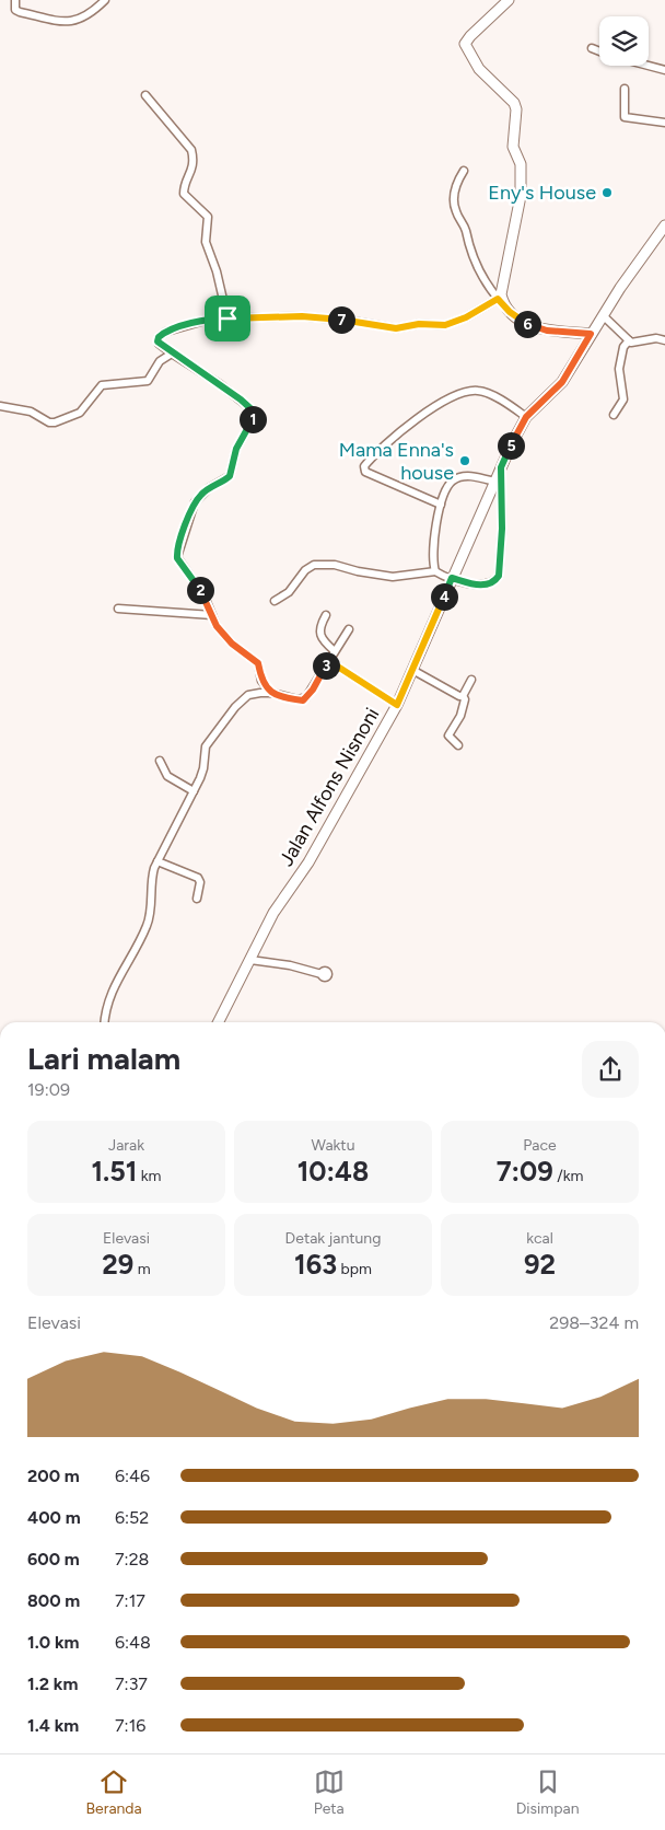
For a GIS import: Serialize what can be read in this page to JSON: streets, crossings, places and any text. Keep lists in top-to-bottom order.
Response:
{
  "streets": {
    "main road": ["Jalan Alfons Nisnoni"]
  },
  "places": ["Eny's House", "Mama Enna's house"],
  "page": {
    "pins": [
      "7",
      "6",
      "1",
      "5",
      "2",
      "4",
      "3"
    ],
    "heading": ["Lari malam", "19:09"],
    "stats": [
      ["Jarak", "1.51 km"],
      ["Waktu", "10:48"],
      ["Pace", "7:09 /km"],
      ["Elevasi", "29 m"],
      ["Detak jantung", "163 bpm"],
      ["kcal", "92"]
    ],
    "chart": ["Elevasi", "298–324 m"],
    "list": [
      {
        "name": "200 m",
        "note": "6:46"
      },
      {
        "name": "400 m",
        "note": "6:52"
      },
      {
        "name": "600 m",
        "note": "7:28"
      },
      {
        "name": "800 m",
        "note": "7:17"
      },
      {
        "name": "1.0 km",
        "note": "6:48"
      },
      {
        "name": "1.2 km",
        "note": "7:37"
      },
      {
        "name": "1.4 km",
        "note": "7:16"
      }
    ],
    "tabs": ["Beranda", "Peta", "Disimpan"]
  }
}
